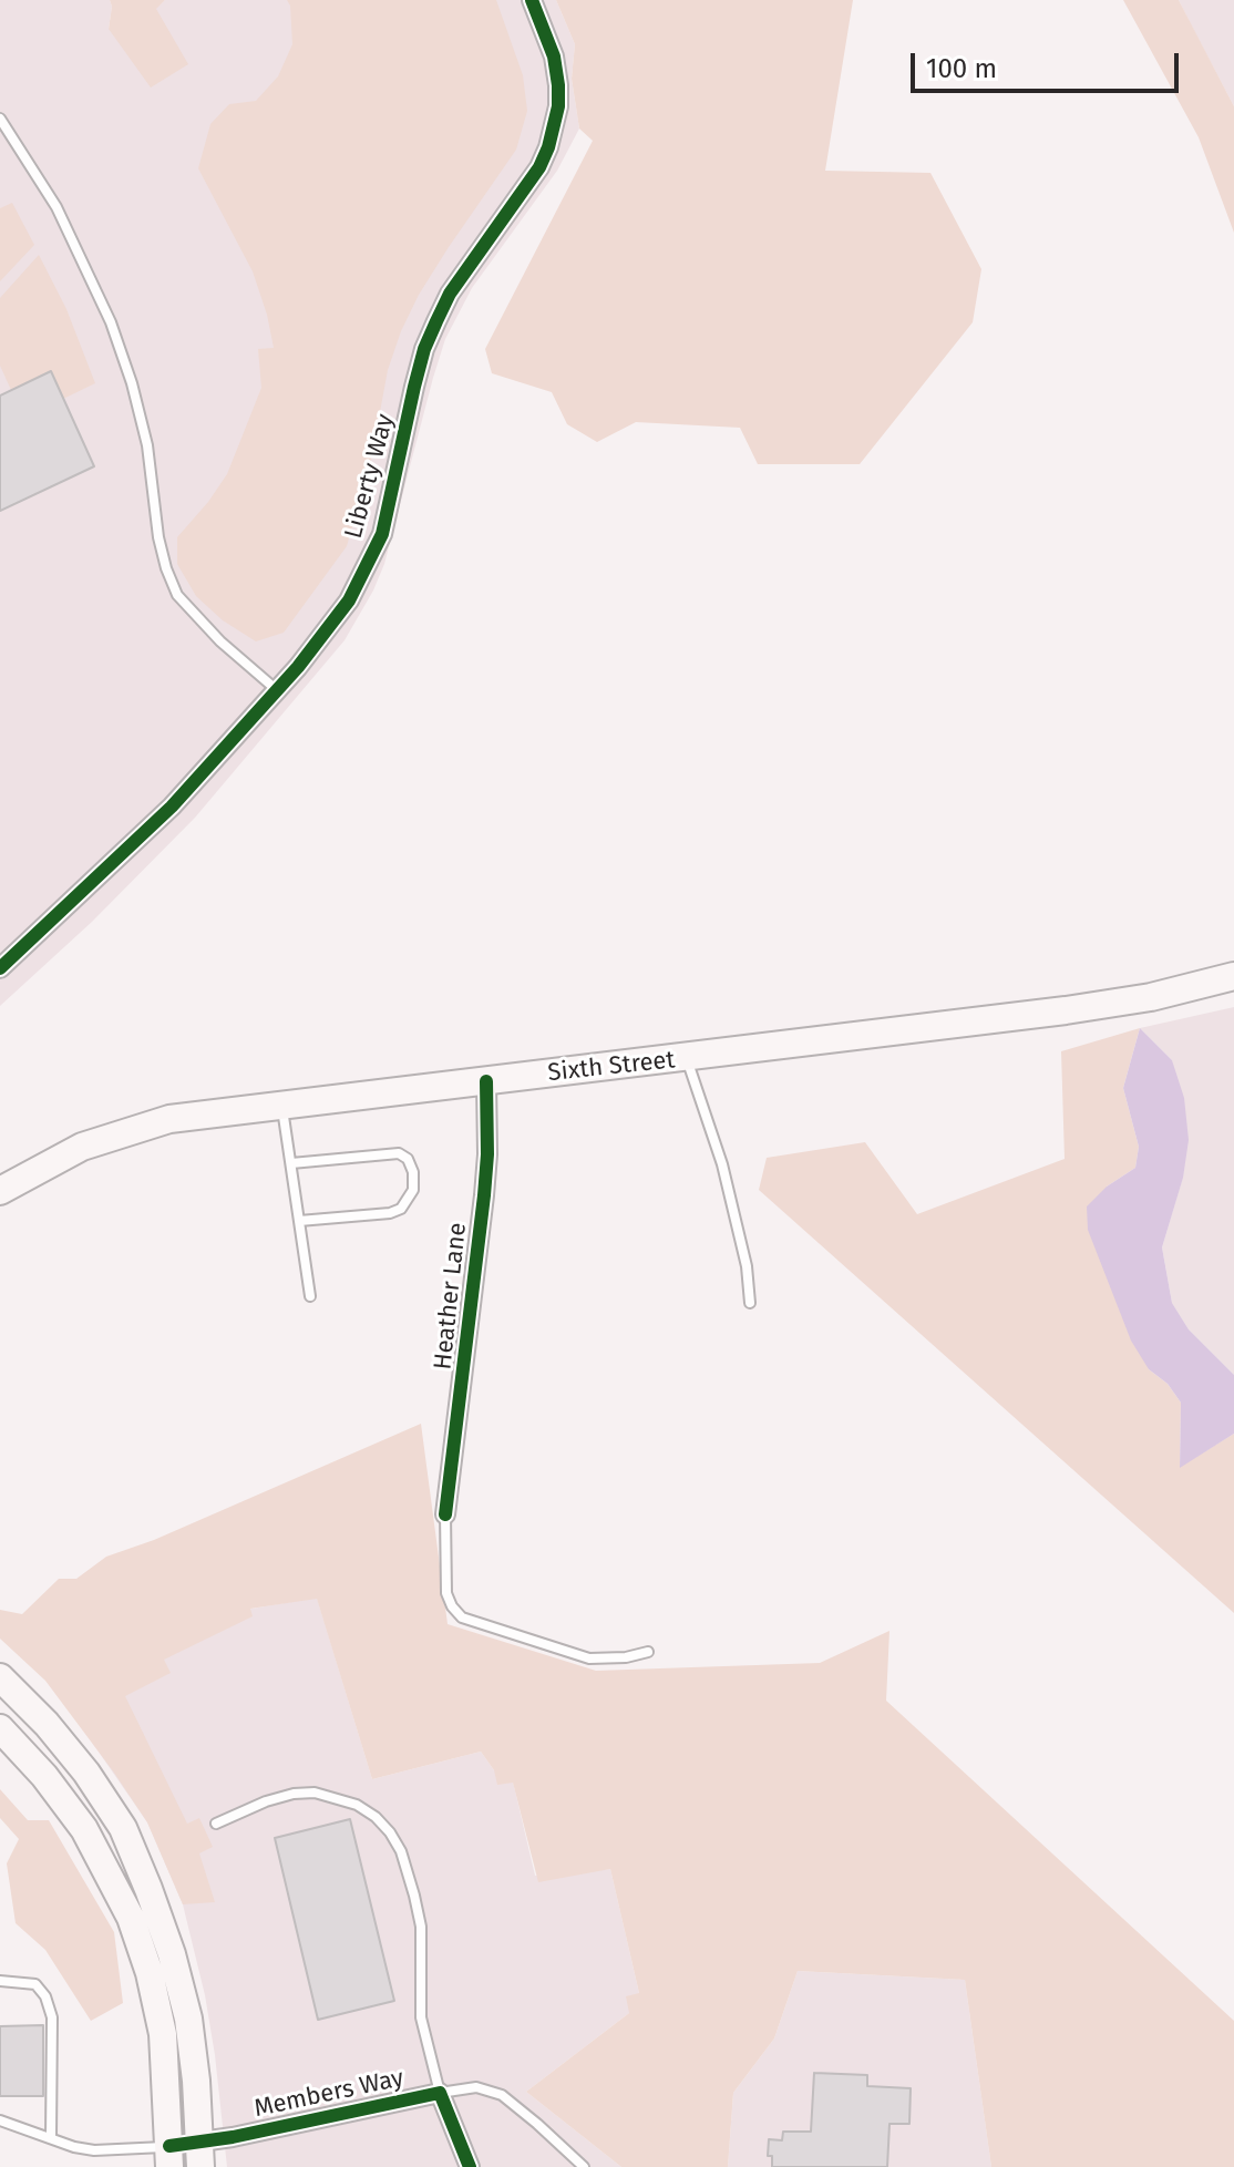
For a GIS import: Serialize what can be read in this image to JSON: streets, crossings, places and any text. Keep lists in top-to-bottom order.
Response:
{
  "streets": {
    "main road": ["Sixth Street"],
    "street": ["Liberty Way", "Heather Lane", "Members Way"]
  },
  "crossings": [
    ["Sixth Street", "Heather Lane"]
  ],
  "scale_bar": "100 m"
}
